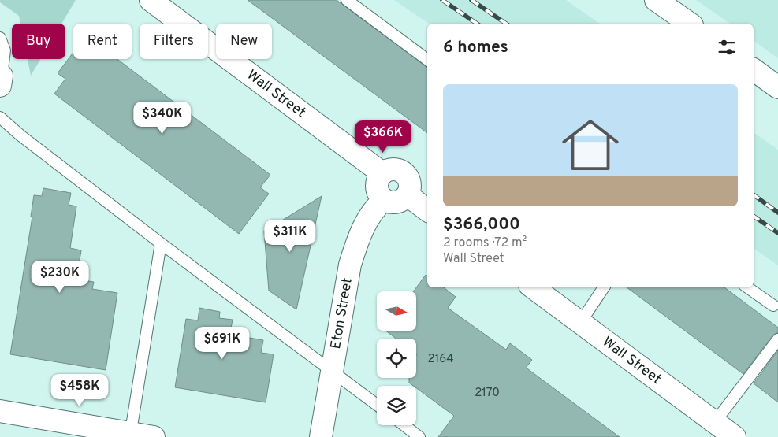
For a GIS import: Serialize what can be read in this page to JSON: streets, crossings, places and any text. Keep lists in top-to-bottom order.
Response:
{
  "streets": {
    "street": ["Wall Street", "Eton Street"]
  },
  "crossings": [
    ["Wall Street", "Eton Street"]
  ],
  "house_numbers": ["2164", "2170"],
  "north": "right",
  "page": {
    "chip": [
      "Buy",
      "Rent",
      "Filters",
      "New"
    ],
    "heading": "6 homes",
    "list": [
      {
        "name": "$366,000",
        "note": "2 rooms · 72 m² · Wall Street"
      }
    ],
    "price": [
      "$340K",
      "$366K",
      "$311K",
      "$230K",
      "$691K",
      "$458K"
    ]
  }
}
